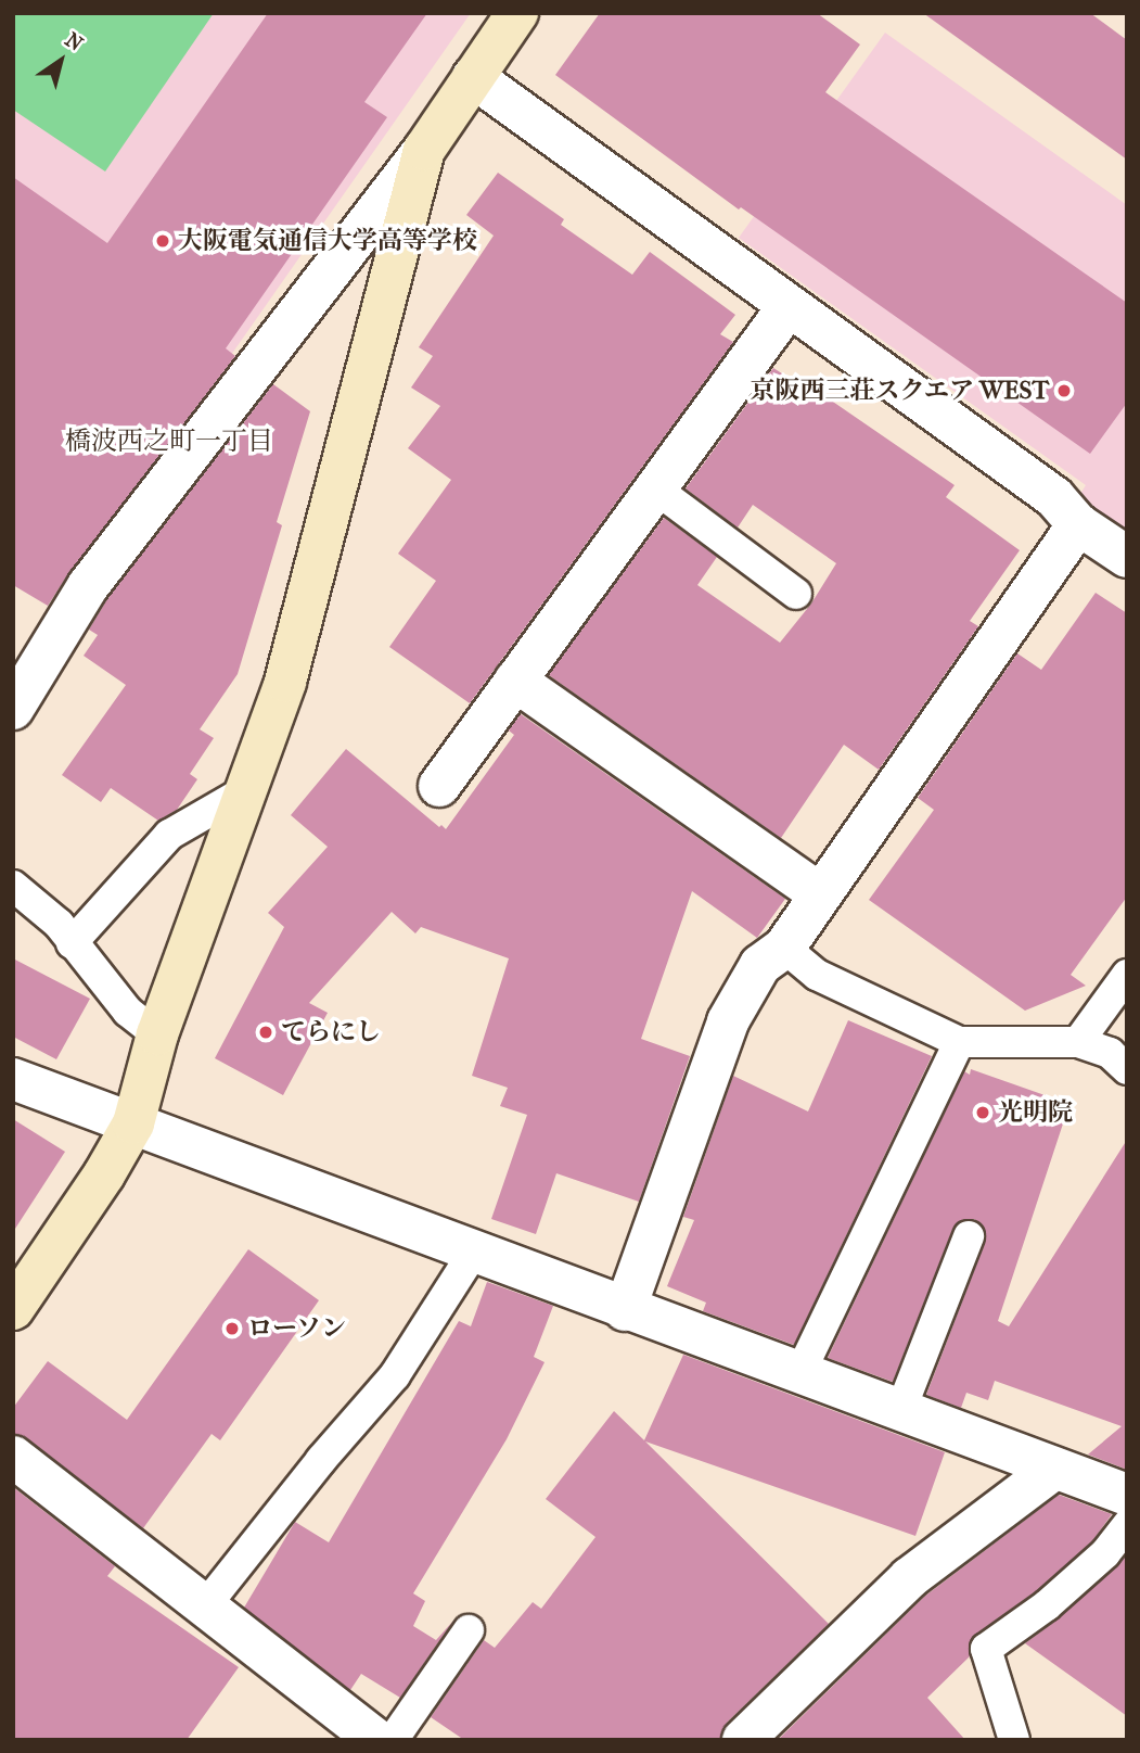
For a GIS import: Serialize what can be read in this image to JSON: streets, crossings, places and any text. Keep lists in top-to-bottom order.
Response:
{
  "districts": ["橋波西之町一丁目"],
  "places": [
    "大阪電気通信大学高等学校",
    "京阪西三荘スクエア WEST",
    "てらにし",
    "光明院",
    "ローソン"
  ],
  "north": "top right"
}
